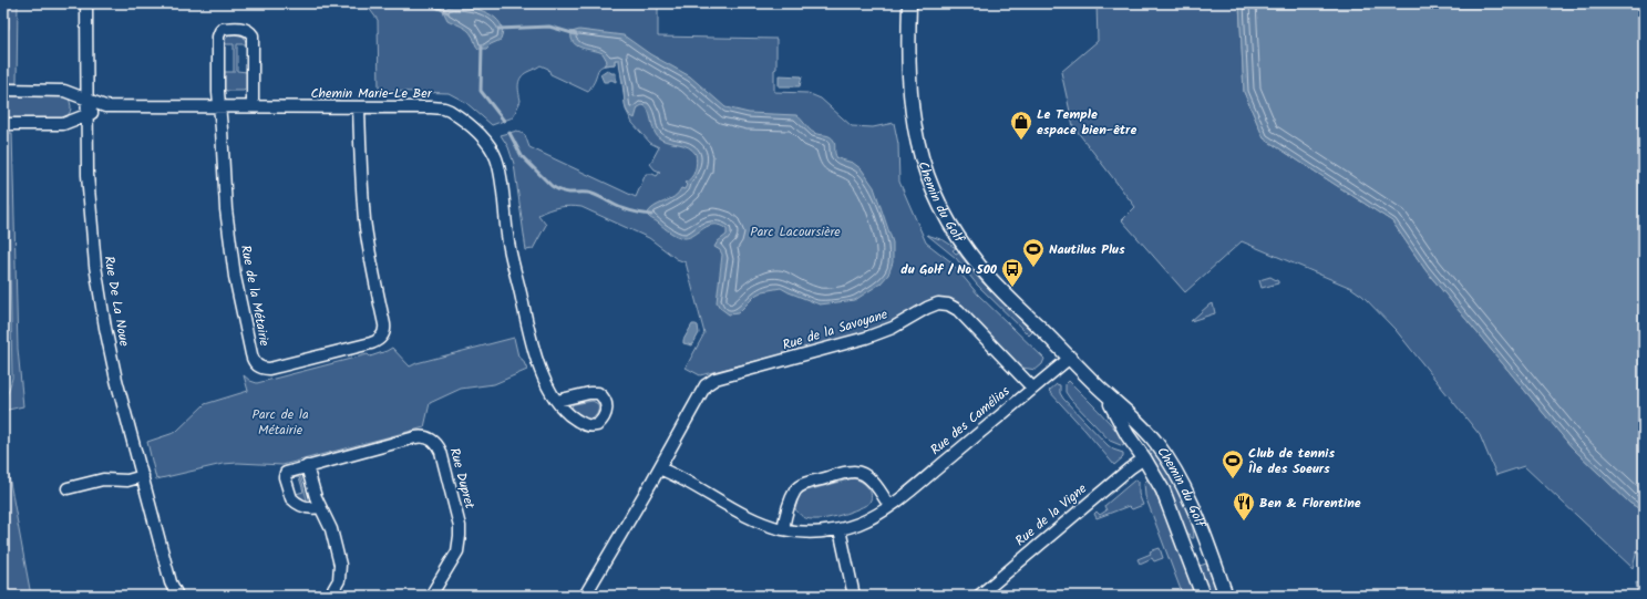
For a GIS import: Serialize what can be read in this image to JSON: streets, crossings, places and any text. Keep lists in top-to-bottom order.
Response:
{
  "streets": {
    "street": [
      "Chemin Marie-Le Ber",
      "Chemin du Golf",
      "Rue de la Métairie",
      "Rue De La Noue",
      "Rue de la Savoyane",
      "Rue des Camélias",
      "Rue Dupret",
      "Rue de la Vigne"
    ]
  },
  "crossings": [
    ["Chemin Marie-Le Ber", "Rue de la Métairie"],
    ["Chemin Marie-Le Ber", "Rue De La Noue"],
    ["Chemin du Golf", "Rue des Camélias"],
    ["Chemin du Golf", "Rue de la Vigne"],
    ["Rue de la Savoyane", "Rue des Camélias"]
  ],
  "parks": ["Parc Lacoursière", "Parc de la Métairie"],
  "places": {
    "shop": ["Le Temple espace bien-être"],
    "sports": ["Nautilus Plus", "Club de tennis Île des Soeurs"],
    "bus stop": ["du Golf / No 500"],
    "restaurant": ["Ben & Florentine"]
  }
}
